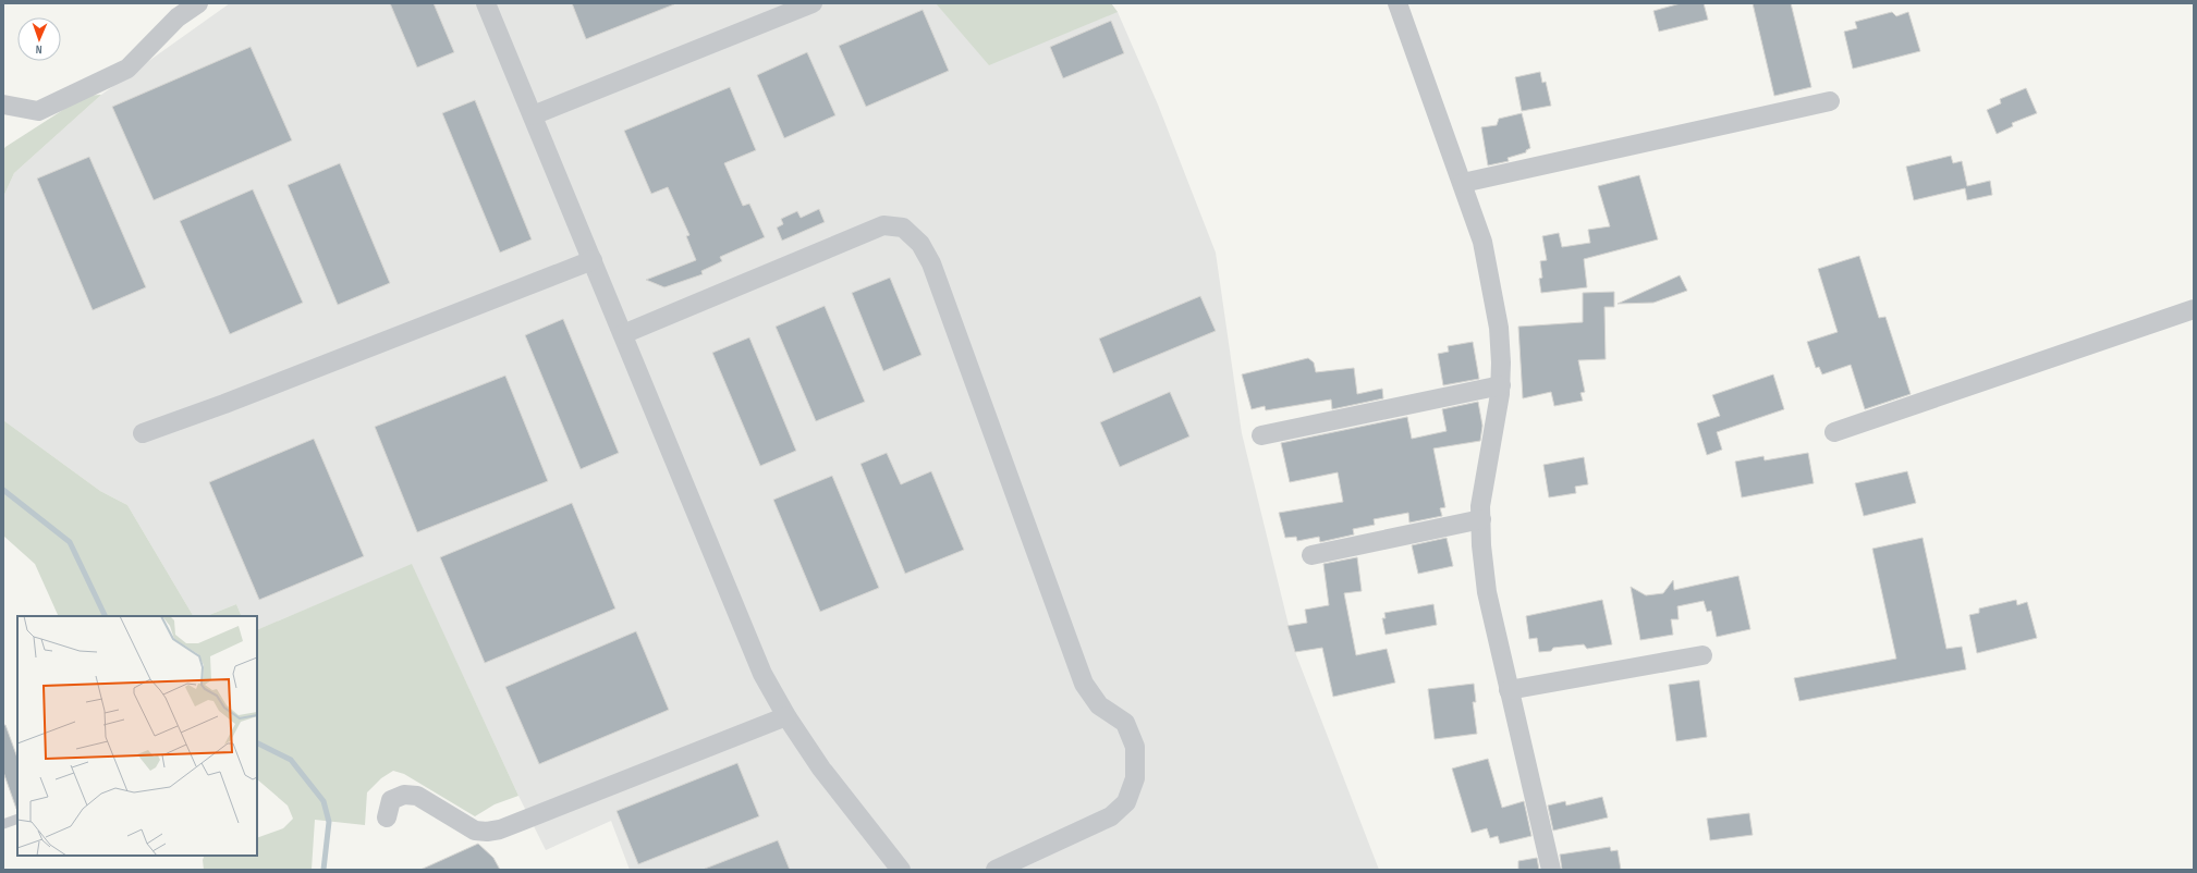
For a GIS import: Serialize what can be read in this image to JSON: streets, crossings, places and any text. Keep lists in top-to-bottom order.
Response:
{
  "north": "bottom"
}
